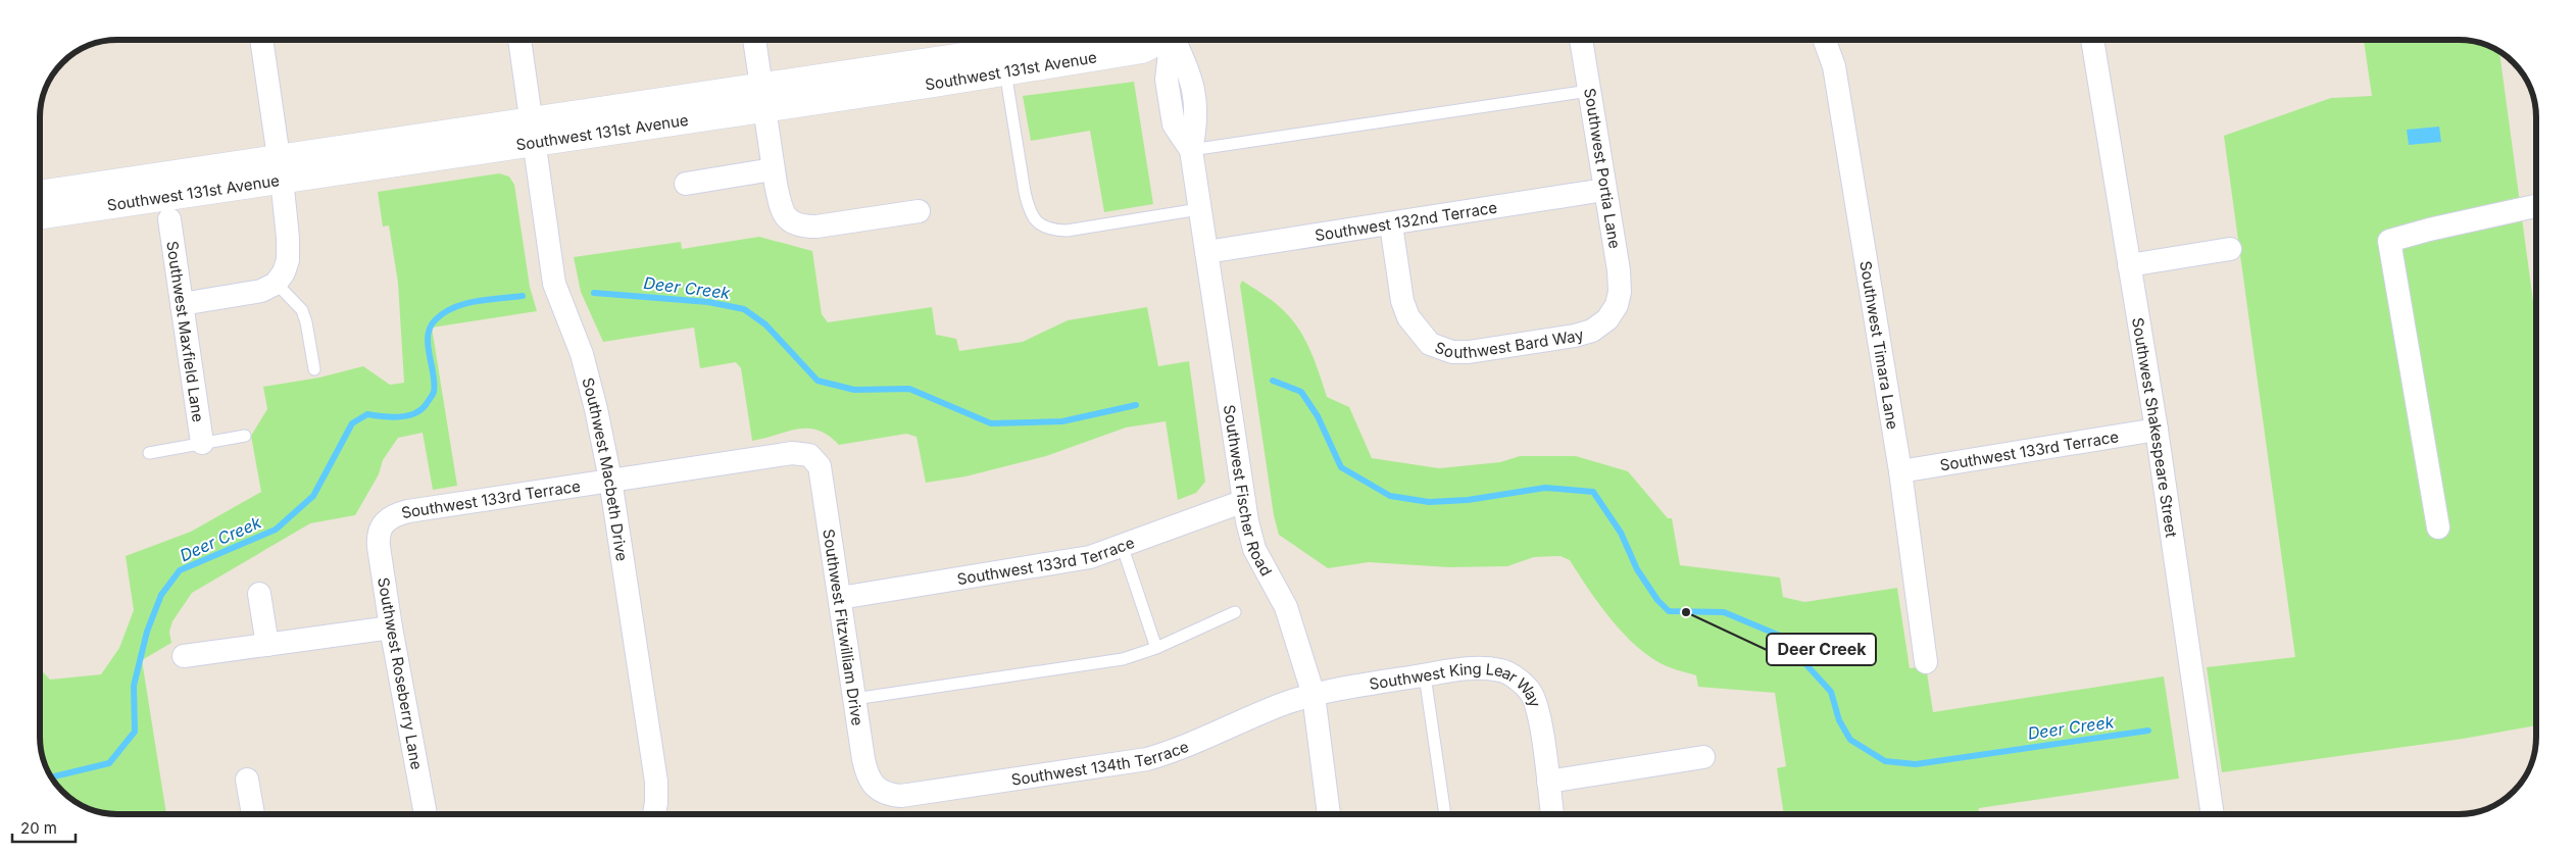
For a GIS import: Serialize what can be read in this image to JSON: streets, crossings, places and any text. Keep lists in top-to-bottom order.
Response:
{
  "streets": {
    "street": [
      "Southwest 131st Avenue",
      "Southwest Portia Lane",
      "Southwest 132nd Terrace",
      "Southwest Maxfield Lane",
      "Southwest Bard Way",
      "Southwest Timara Lane",
      "Southwest Shakespeare Street",
      "Southwest 133rd Terrace",
      "Southwest Macbeth Drive",
      "Southwest Fischer Road",
      "Southwest Fitzwilliam Drive",
      "Southwest Roseberry Lane",
      "Southwest King Lear Way",
      "Southwest 134th Terrace"
    ]
  },
  "crossings": [
    ["Southwest 131st Avenue", "Southwest Macbeth Drive"],
    ["Southwest Portia Lane", "Southwest 132nd Terrace"],
    ["Southwest Portia Lane", "Southwest Bard Way"],
    ["Southwest 132nd Terrace", "Southwest Bard Way"],
    ["Southwest 132nd Terrace", "Southwest Fischer Road"],
    ["Southwest Timara Lane", "Southwest 133rd Terrace"],
    ["Southwest Shakespeare Street", "Southwest 133rd Terrace"],
    ["Southwest 133rd Terrace", "Southwest Macbeth Drive"],
    ["Southwest 133rd Terrace", "Southwest Fischer Road"],
    ["Southwest 133rd Terrace", "Southwest Fitzwilliam Drive"],
    ["Southwest 133rd Terrace", "Southwest Roseberry Lane"],
    ["Southwest Fischer Road", "Southwest King Lear Way"],
    ["Southwest Fischer Road", "Southwest 134th Terrace"],
    ["Southwest Fitzwilliam Drive", "Southwest 134th Terrace"],
    ["Southwest King Lear Way", "Southwest 134th Terrace"]
  ],
  "water": ["Deer Creek"],
  "places": ["Deer Creek"],
  "scale_bar": "20 m"
}
